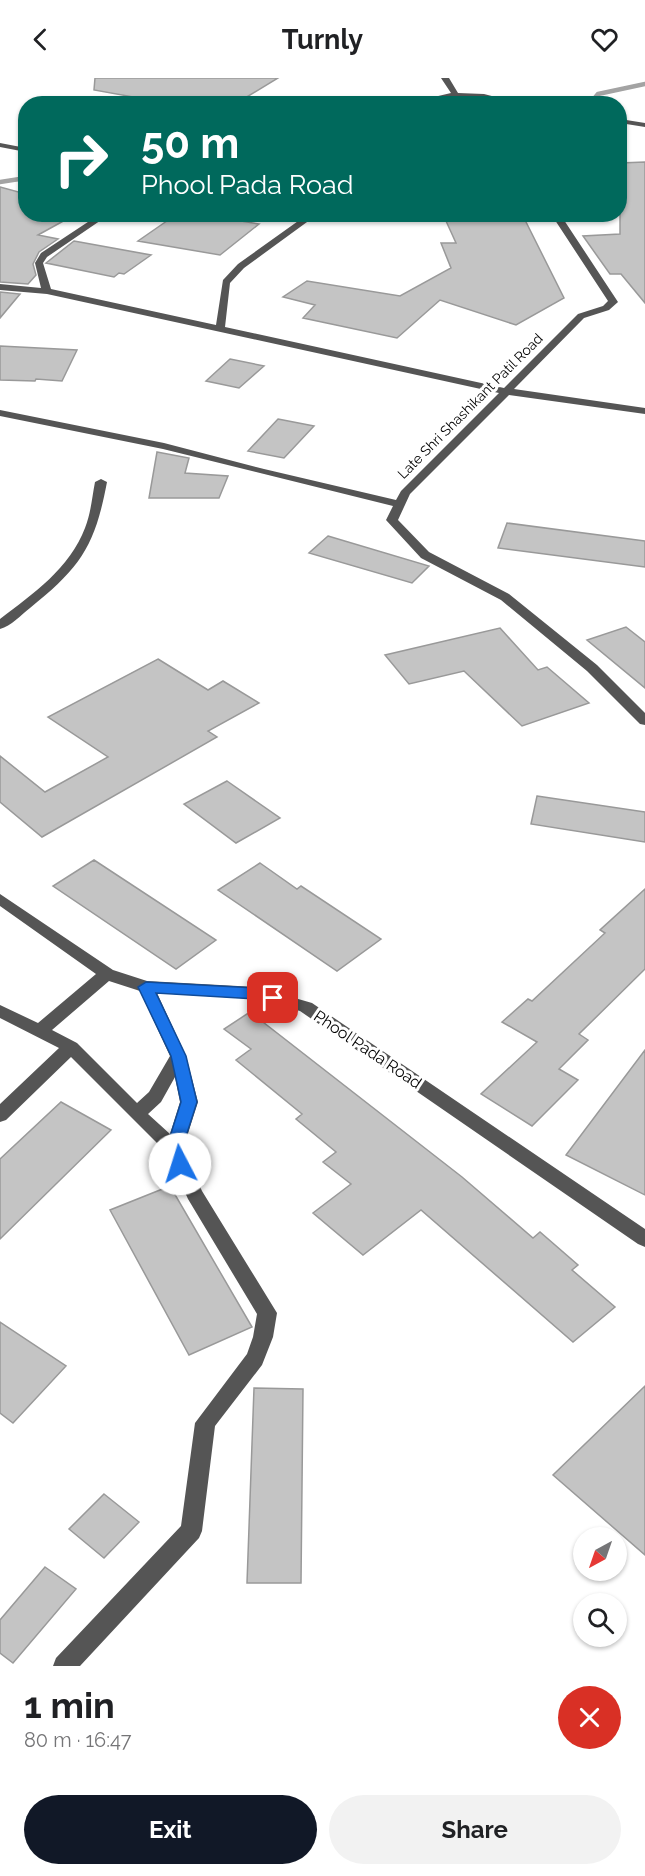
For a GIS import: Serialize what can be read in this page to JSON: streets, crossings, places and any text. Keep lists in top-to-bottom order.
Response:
{
  "streets": {
    "street": ["Late Shri Shashikant Patil Road", "Phool Pada Road"]
  },
  "north": "bottom left",
  "page": {
    "header": "Turnly",
    "turn": ["50 m", "Phool Pada Road"],
    "heading": ["1 min", "80 m · 16:47"],
    "buttons": ["Exit", "Share"]
  }
}
